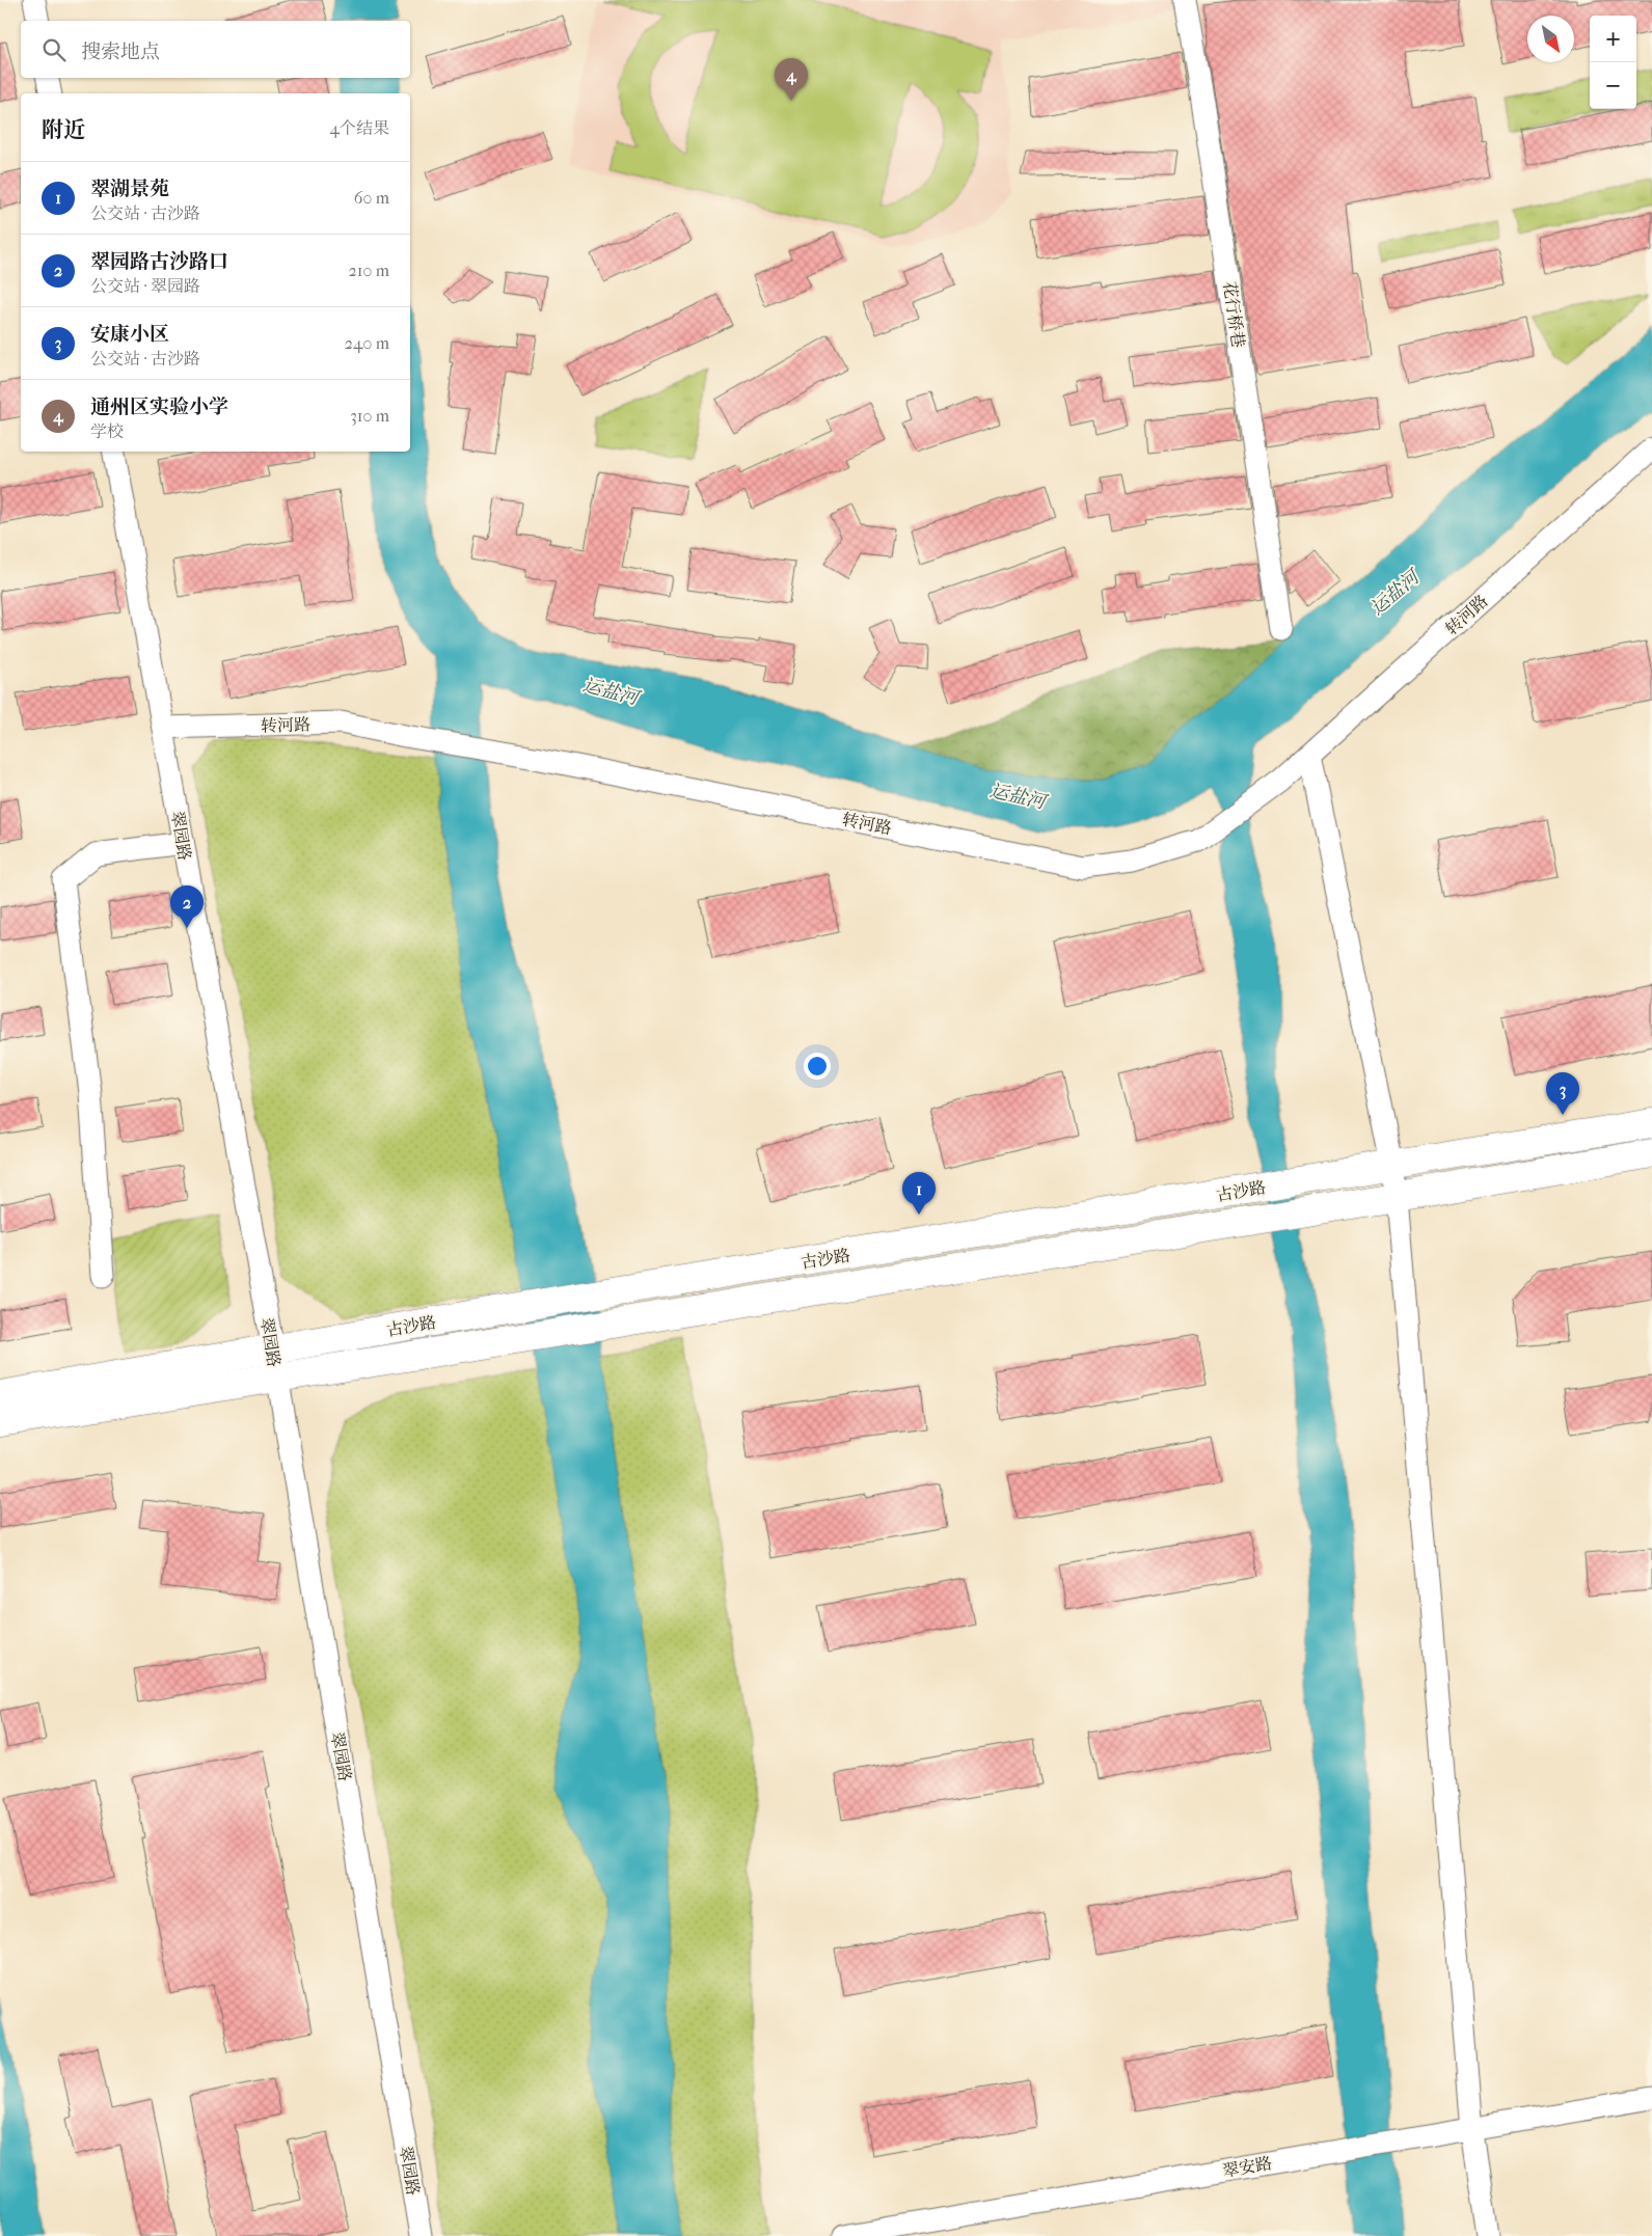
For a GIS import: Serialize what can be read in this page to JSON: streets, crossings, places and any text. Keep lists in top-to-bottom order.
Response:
{
  "streets": {
    "main road": ["古沙路"],
    "street": [
      "花行桥巷",
      "转河路",
      "翠园路",
      "翠安路"
    ]
  },
  "crossings": [
    ["转河路", "翠园路"],
    ["翠园路", "古沙路"]
  ],
  "water": ["运盐河"],
  "north": "bottom right",
  "page": {
    "map_buttons": ["+", "−"],
    "search": "搜索地点",
    "pins": [
      "4",
      "2",
      "3",
      "1"
    ],
    "heading": ["附近", "4个结果"],
    "list": [
      {
        "mark": "1",
        "name": "翠湖景苑",
        "note": "公交站 · 古沙路",
        "value": "60 m"
      },
      {
        "mark": "2",
        "name": "翠园路古沙路口",
        "note": "公交站 · 翠园路",
        "value": "210 m"
      },
      {
        "mark": "3",
        "name": "安康小区",
        "note": "公交站 · 古沙路",
        "value": "240 m"
      },
      {
        "mark": "4",
        "name": "通州区实验小学",
        "note": "学校",
        "value": "310 m"
      }
    ]
  }
}
